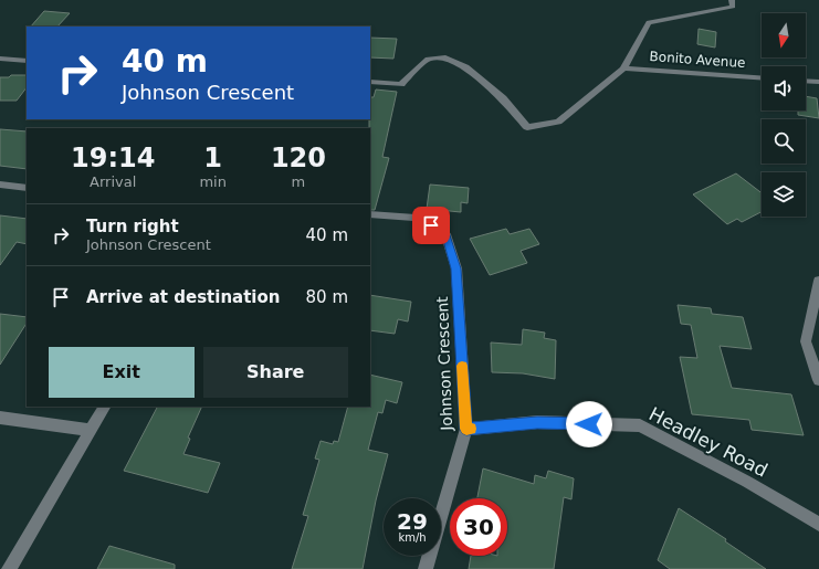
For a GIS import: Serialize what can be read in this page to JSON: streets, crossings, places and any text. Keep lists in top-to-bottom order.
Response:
{
  "streets": {
    "street": ["Bonito Avenue", "Johnson Crescent", "Headley Road"]
  },
  "crossings": [
    ["Johnson Crescent", "Headley Road"]
  ],
  "north": "bottom",
  "page": {
    "turn": ["40 m", "Johnson Crescent"],
    "eta": [
      "19:14",
      "Arrival",
      "1",
      "min",
      "120",
      "m"
    ],
    "list": [
      {
        "name": "Turn right",
        "note": "Johnson Crescent",
        "value": "40 m"
      },
      {
        "name": "Arrive at destination",
        "value": "80 m"
      }
    ],
    "buttons": ["Exit", "Share"],
    "speed": "29 km/h",
    "limit": "30"
  }
}
